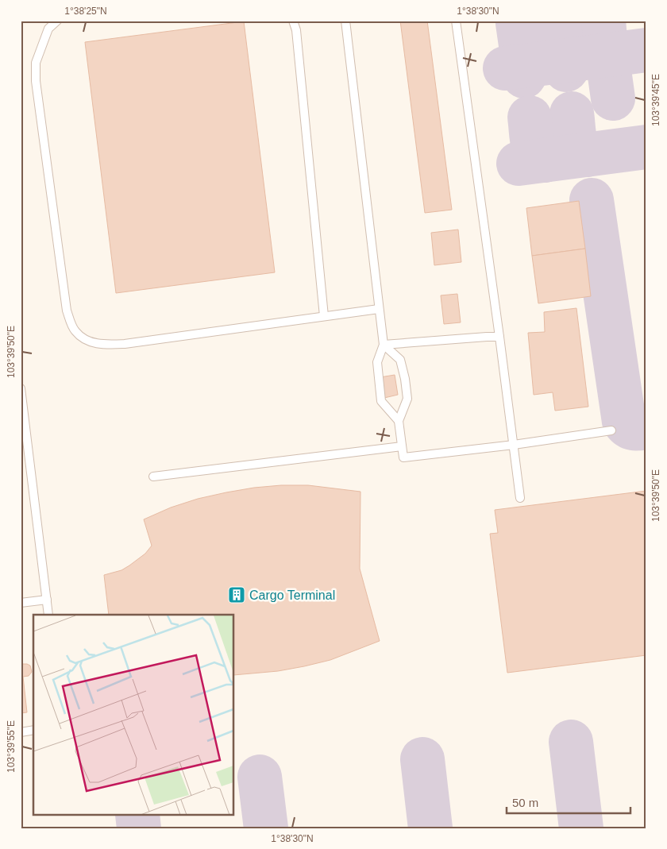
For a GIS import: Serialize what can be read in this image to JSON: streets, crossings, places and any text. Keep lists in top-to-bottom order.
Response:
{
  "places": {
    "building": ["Cargo Terminal"]
  },
  "scale_bar": "50 m",
  "coordinates": [
    "1°38'25\"N",
    "1°38'30\"N",
    "103°39'45\"E",
    "103°39'50\"E",
    "103°39'55\"E"
  ]
}
